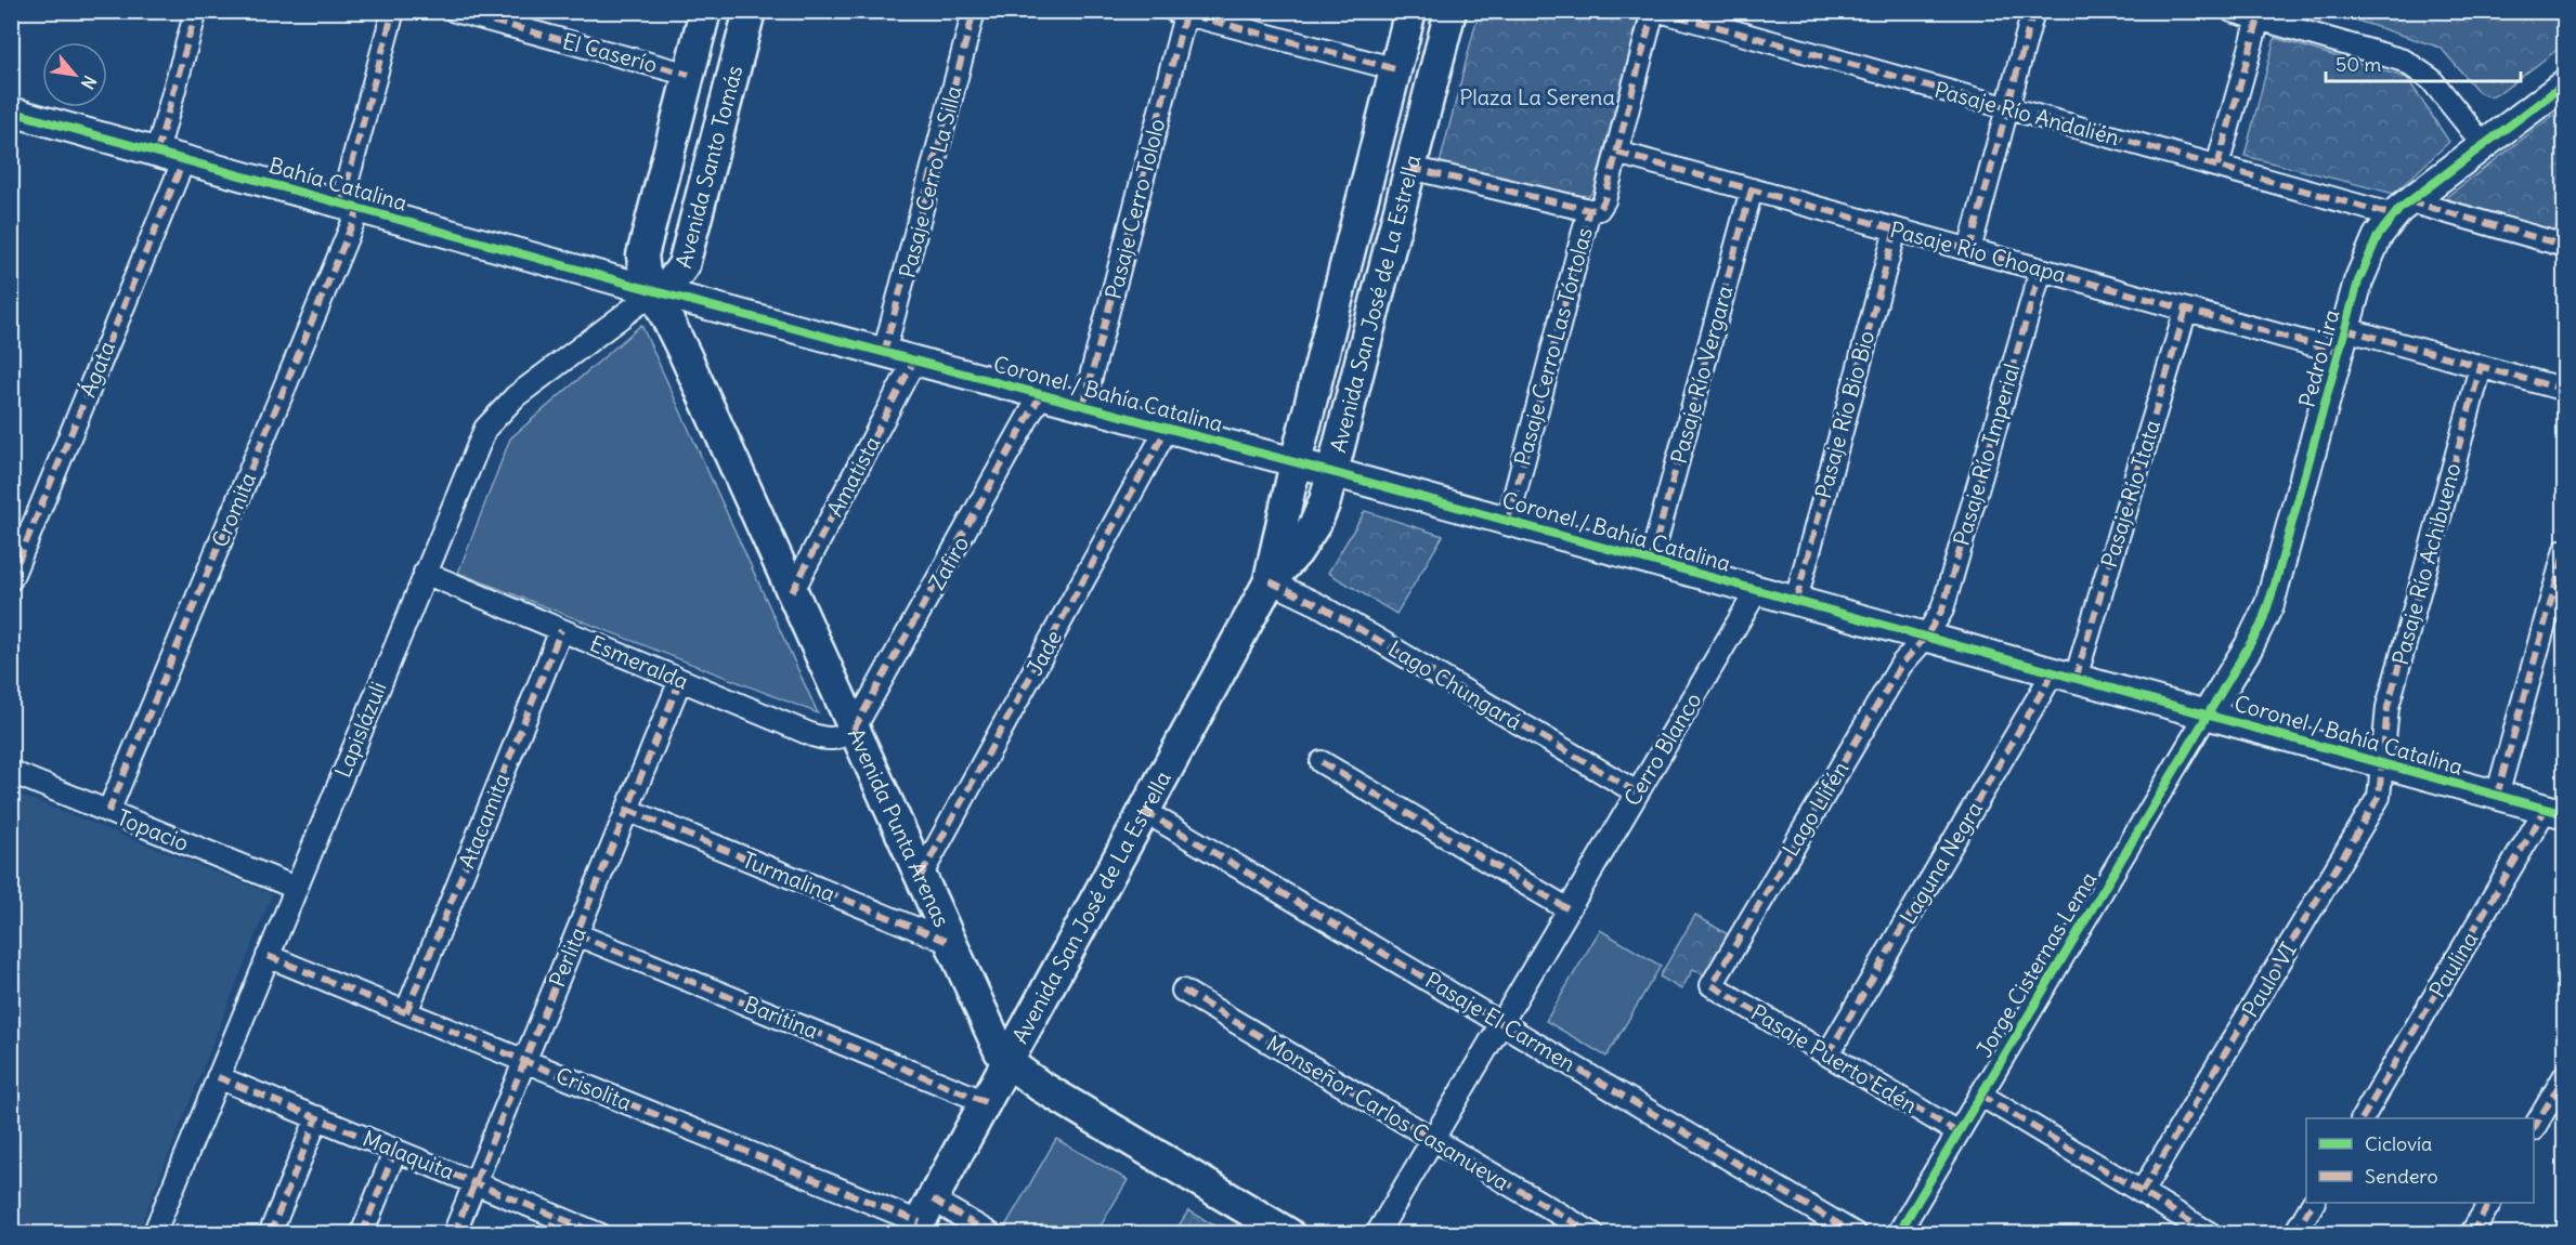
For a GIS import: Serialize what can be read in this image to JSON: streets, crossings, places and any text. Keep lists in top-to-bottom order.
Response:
{
  "streets": {
    "main road": ["Avenida Santo Tomás", "Avenida San José de La Estrella", "Avenida Punta Arenas"],
    "street": [
      "El Caserío",
      "Pasaje Río Andalién",
      "Pasaje Cerro La Silla",
      "Bahía Catalina",
      "Pasaje Cerro Tololo",
      "Pasaje Río Choapa",
      "Pasaje Cerro Las Tórtolas",
      "Pedro Lira",
      "Ágata",
      "Pasaje Río Vergara",
      "Coronel / Bahía Catalina",
      "Pasaje Río Bio Bio",
      "Pasaje Río Imperial",
      "Amatista",
      "Pasaje Río Itata",
      "Cromita",
      "Zafiro",
      "Pasaje Río Achibueno",
      "Jade",
      "Esmeralda",
      "Lago Chungará",
      "Lapislázuli",
      "Cerro Blanco",
      "Lago Llifén",
      "Atacamita",
      "Topacio",
      "Laguna Negra",
      "Turmalina",
      "Perlita",
      "Jorge Cisternas Lema",
      "Paulina",
      "Paulo VI",
      "Baritina",
      "Pasaje El Carmen",
      "Pasaje Puerto Edén",
      "Crisolita",
      "Monseñor Carlos Casanueva",
      "Malaquita"
    ]
  },
  "crossings": [
    ["El Caserío", "Avenida Santo Tomás"],
    ["Pasaje Río Andalién", "Pedro Lira"],
    ["Avenida Santo Tomás", "Bahía Catalina"],
    ["Avenida Santo Tomás", "Coronel / Bahía Catalina"],
    ["Avenida Santo Tomás", "Lapislázuli"],
    ["Avenida Santo Tomás", "Avenida Punta Arenas"],
    ["Pasaje Cerro La Silla", "Coronel / Bahía Catalina"],
    ["Bahía Catalina", "Ágata"],
    ["Bahía Catalina", "Coronel / Bahía Catalina"],
    ["Bahía Catalina", "Cromita"],
    ["Bahía Catalina", "Lapislázuli"],
    ["Bahía Catalina", "Avenida Punta Arenas"],
    ["Pasaje Cerro Tololo", "Coronel / Bahía Catalina"],
    ["Pasaje Río Choapa", "Pasaje Cerro Las Tórtolas"],
    ["Pasaje Río Choapa", "Pedro Lira"],
    ["Pasaje Río Choapa", "Pasaje Río Vergara"],
    ["Pasaje Río Choapa", "Pasaje Río Bio Bio"],
    ["Pasaje Río Choapa", "Pasaje Río Imperial"],
    ["Pasaje Río Choapa", "Pasaje Río Itata"],
    ["Pasaje Río Choapa", "Pasaje Río Achibueno"],
    ["Avenida San José de La Estrella", "Coronel / Bahía Catalina"],
    ["Avenida San José de La Estrella", "Lago Chungará"],
    ["Avenida San José de La Estrella", "Avenida Punta Arenas"],
    ["Avenida San José de La Estrella", "Baritina"],
    ["Avenida San José de La Estrella", "Pasaje El Carmen"],
    ["Avenida San José de La Estrella", "Crisolita"],
    ["Pasaje Cerro Las Tórtolas", "Coronel / Bahía Catalina"],
    ["Pedro Lira", "Coronel / Bahía Catalina"],
    ["Pedro Lira", "Jorge Cisternas Lema"],
    ["Pasaje Río Vergara", "Coronel / Bahía Catalina"],
    ["Coronel / Bahía Catalina", "Pasaje Río Bio Bio"],
    ["Coronel / Bahía Catalina", "Pasaje Río Imperial"],
    ["Coronel / Bahía Catalina", "Amatista"],
    ["Coronel / Bahía Catalina", "Pasaje Río Itata"],
    ["Coronel / Bahía Catalina", "Zafiro"],
    ["Coronel / Bahía Catalina", "Pasaje Río Achibueno"],
    ["Coronel / Bahía Catalina", "Jade"],
    ["Coronel / Bahía Catalina", "Lapislázuli"],
    ["Coronel / Bahía Catalina", "Cerro Blanco"],
    ["Coronel / Bahía Catalina", "Lago Llifén"],
    ["Coronel / Bahía Catalina", "Avenida Punta Arenas"],
    ["Coronel / Bahía Catalina", "Laguna Negra"],
    ["Coronel / Bahía Catalina", "Jorge Cisternas Lema"],
    ["Coronel / Bahía Catalina", "Paulina"],
    ["Coronel / Bahía Catalina", "Paulo VI"],
    ["Pasaje Río Imperial", "Lago Llifén"],
    ["Amatista", "Avenida Punta Arenas"],
    ["Pasaje Río Itata", "Laguna Negra"],
    ["Cromita", "Topacio"],
    ["Zafiro", "Esmeralda"],
    ["Zafiro", "Avenida Punta Arenas"],
    ["Pasaje Río Achibueno", "Paulo VI"],
    ["Jade", "Avenida Punta Arenas"],
    ["Esmeralda", "Lapislázuli"],
    ["Esmeralda", "Atacamita"],
    ["Esmeralda", "Avenida Punta Arenas"],
    ["Esmeralda", "Perlita"],
    ["Lago Chungará", "Cerro Blanco"],
    ["Lapislázuli", "Avenida Punta Arenas"],
    ["Lapislázuli", "Topacio"],
    ["Lapislázuli", "Crisolita"],
    ["Lapislázuli", "Malaquita"],
    ["Cerro Blanco", "Pasaje El Carmen"],
    ["Cerro Blanco", "Monseñor Carlos Casanueva"],
    ["Lago Llifén", "Pasaje Puerto Edén"],
    ["Atacamita", "Crisolita"],
    ["Avenida Punta Arenas", "Turmalina"],
    ["Laguna Negra", "Pasaje Puerto Edén"],
    ["Turmalina", "Perlita"],
    ["Perlita", "Baritina"],
    ["Perlita", "Crisolita"],
    ["Perlita", "Malaquita"],
    ["Jorge Cisternas Lema", "Pasaje Puerto Edén"]
  ],
  "parks": ["Plaza La Serena"],
  "legend": ["Ciclovía", "Sendero"],
  "scale_bar": "50 m",
  "north": "bottom right"
}
